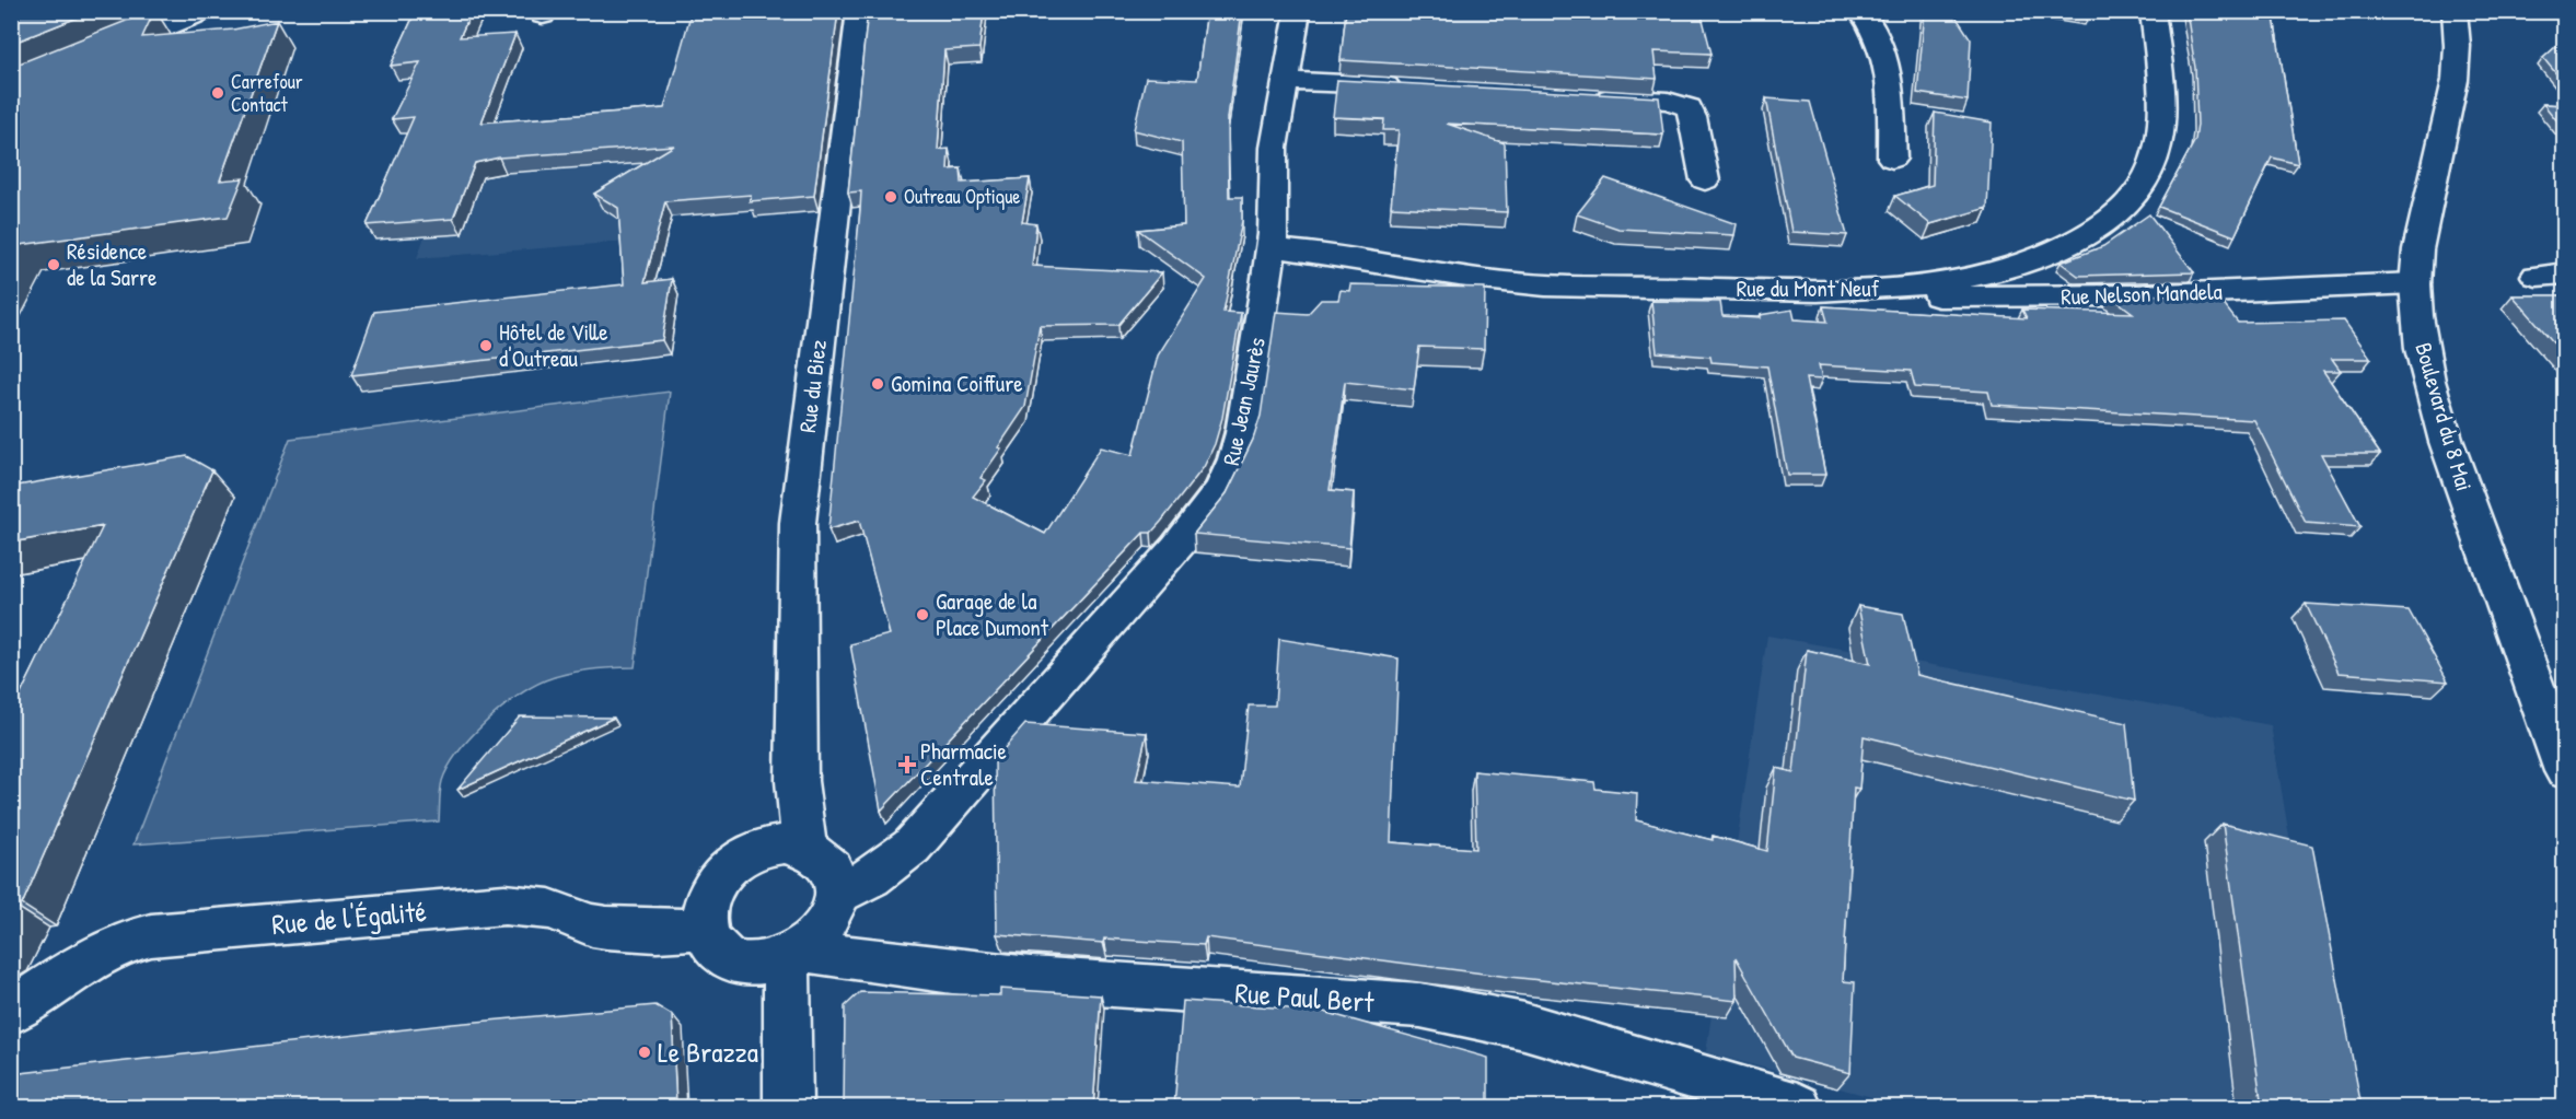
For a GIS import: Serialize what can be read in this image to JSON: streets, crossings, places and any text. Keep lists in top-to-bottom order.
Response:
{
  "streets": {
    "street": [
      "Rue du Mont Neuf",
      "Rue Nelson Mandela",
      "Rue du Biez",
      "Rue Jean Jaurès",
      "Boulevard du 8 Mai",
      "Rue de l'Égalité",
      "Rue Paul Bert"
    ]
  },
  "crossings": [
    ["Rue du Mont Neuf", "Rue Nelson Mandela"],
    ["Rue du Mont Neuf", "Rue Jean Jaurès"],
    ["Rue Nelson Mandela", "Boulevard du 8 Mai"],
    ["Rue du Biez", "Rue Jean Jaurès"],
    ["Rue du Biez", "Rue de l'Égalité"],
    ["Rue du Biez", "Rue Paul Bert"],
    ["Rue Jean Jaurès", "Rue de l'Égalité"],
    ["Rue Jean Jaurès", "Rue Paul Bert"],
    ["Rue de l'Égalité", "Rue Paul Bert"]
  ],
  "places": {
    "other": [
      "Carrefour Contact",
      "Outreau Optique",
      "Résidence de la Sarre",
      "Hôtel de Ville d'Outreau",
      "Gomina Coiffure",
      "Garage de la Place Dumont",
      "Le Brazza"
    ],
    "health": ["Pharmacie Centrale"]
  }
}
